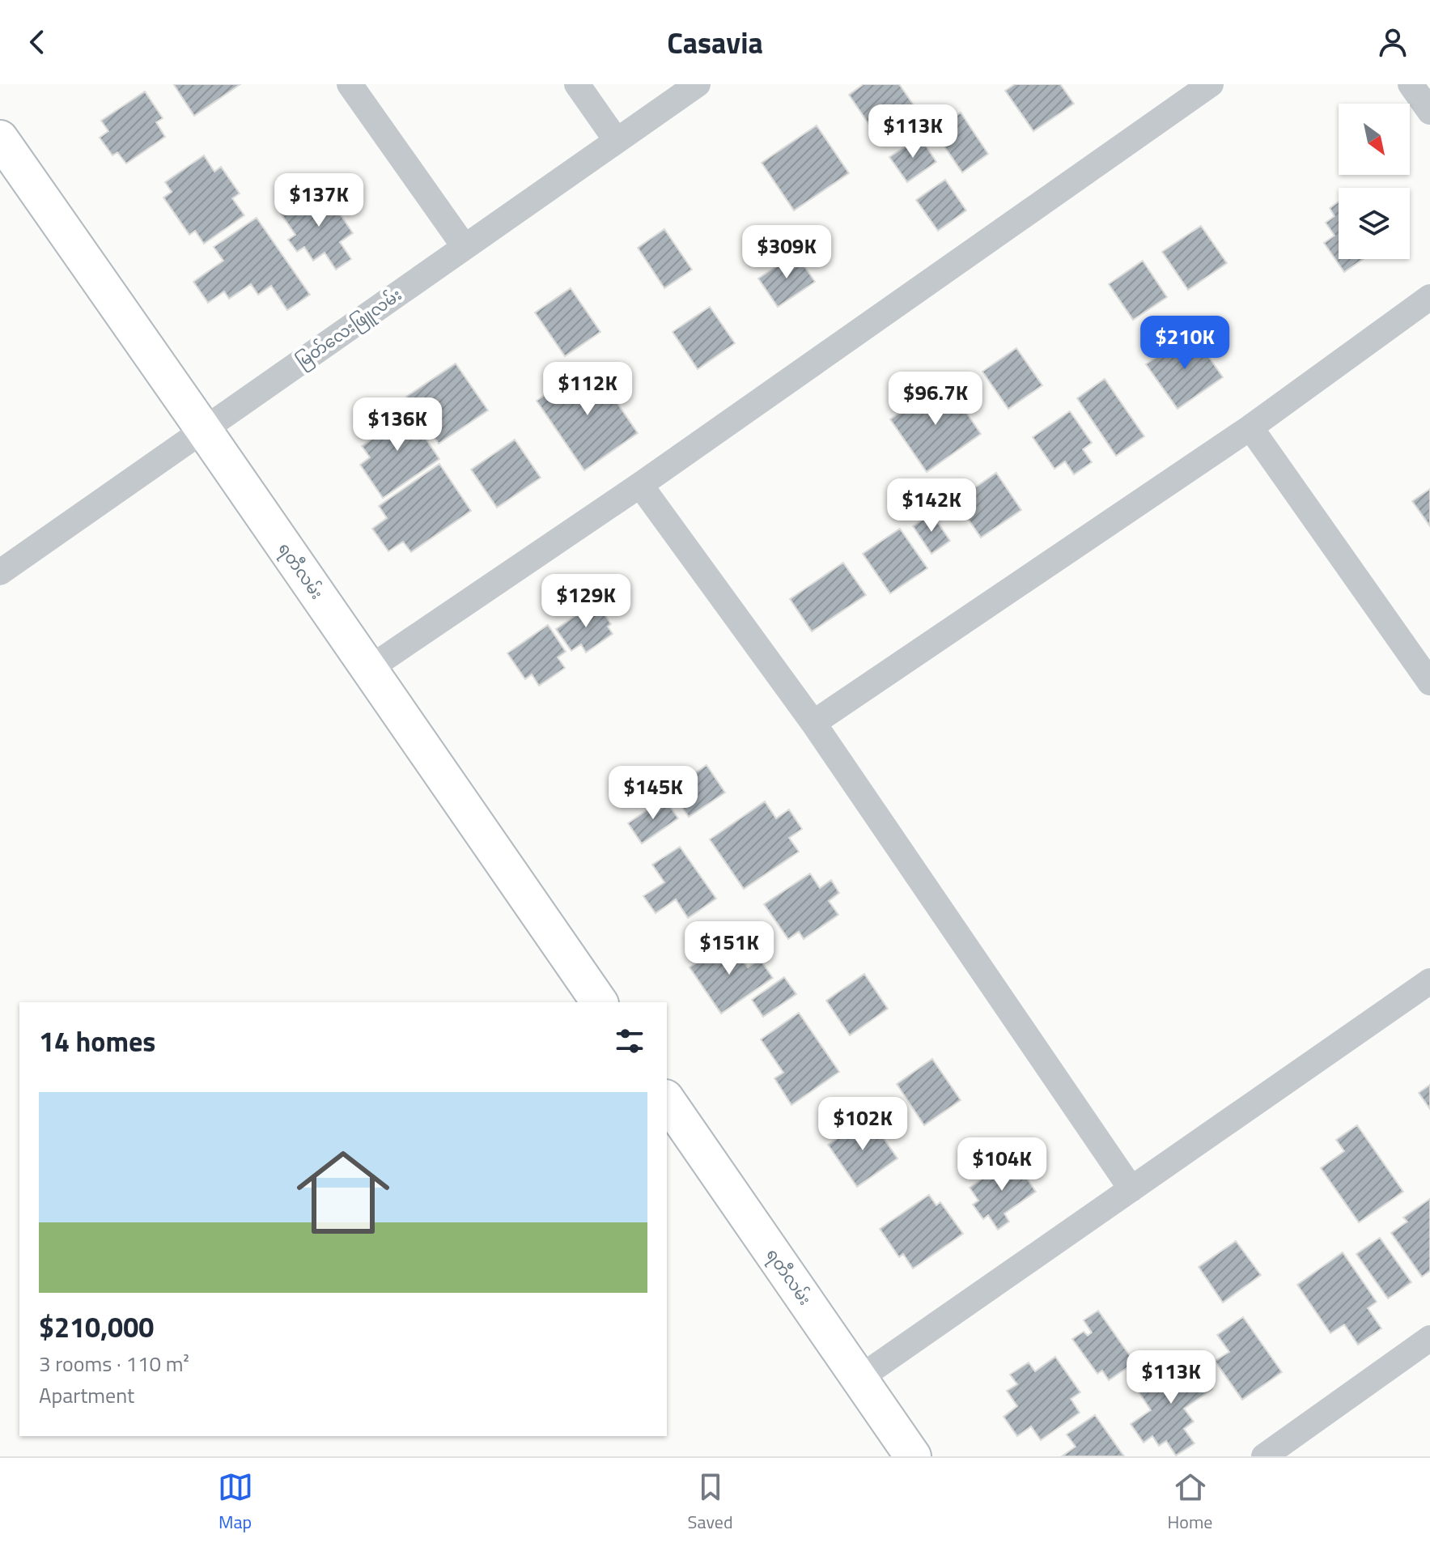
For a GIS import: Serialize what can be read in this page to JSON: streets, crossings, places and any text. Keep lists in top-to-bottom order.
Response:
{
  "streets": {
    "street": ["မြတ်လေးဖြူလမ်း", "ရတီလမ်း"]
  },
  "crossings": [
    ["မြတ်လေးဖြူလမ်း", "ရတီလမ်း"]
  ],
  "north": "bottom right",
  "page": {
    "header": "Casavia",
    "price": [
      "$113K",
      "$137K",
      "$309K",
      "$210K",
      "$112K",
      "$96.7K",
      "$136K",
      "$142K",
      "$129K",
      "$145K",
      "$151K",
      "$102K",
      "$104K",
      "$113K"
    ],
    "heading": "14 homes",
    "list": [
      {
        "name": "$210,000",
        "note": "3 rooms · 110 m² · Apartment"
      }
    ],
    "tabs": ["Map", "Saved", "Home"]
  }
}
